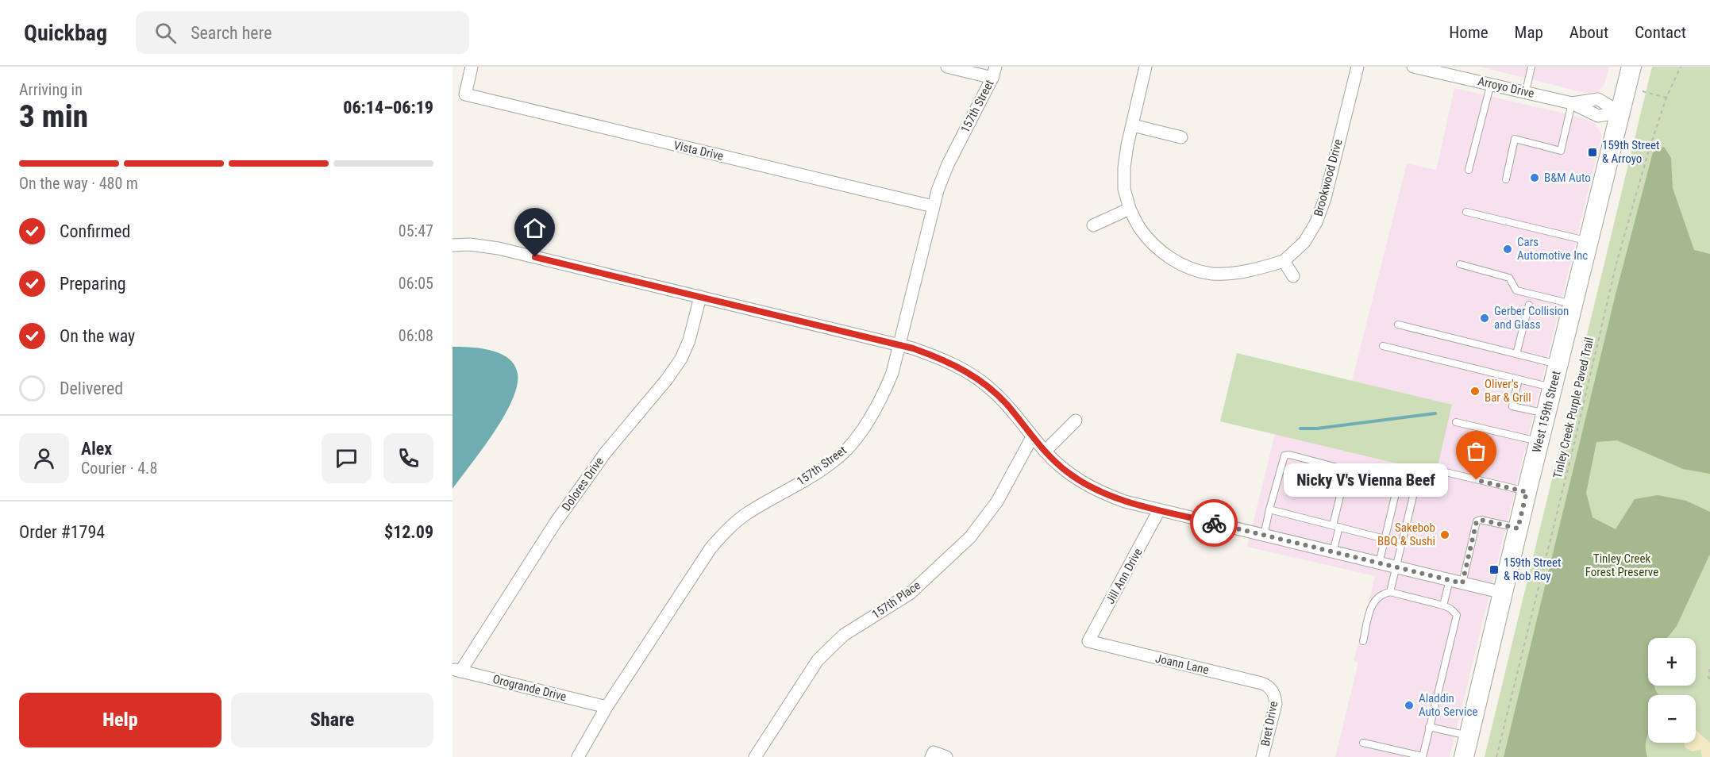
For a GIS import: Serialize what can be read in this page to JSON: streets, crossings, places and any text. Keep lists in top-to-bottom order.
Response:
{
  "streets": {
    "main road": ["West 159th Street"],
    "street": [
      "Arroyo Drive",
      "157th Street",
      "Vista Drive",
      "Brookwood Drive",
      "Dolores Drive",
      "Jill Ann Drive",
      "157th Place",
      "Joann Lane",
      "Orogrande Drive",
      "Bret Drive"
    ],
    "path": ["Tinley Creek Purple Paved Trail"]
  },
  "crossings": [
    ["Arroyo Drive", "West 159th Street"],
    ["157th Street", "Vista Drive"],
    ["157th Street", "Orogrande Drive"],
    ["Dolores Drive", "Orogrande Drive"],
    ["Jill Ann Drive", "Joann Lane"],
    ["Joann Lane", "Bret Drive"]
  ],
  "parks": ["Tinley Creek Forest Preserve"],
  "places": {
    "transit": ["159th Street & Arroyo", "159th Street & Rob Roy"],
    "other": [
      "B&M Auto",
      "Cars Automotive Inc",
      "Gerber Collision and Glass",
      "Oliver's Bar & Grill",
      "Nicky V's Vienna Beef",
      "Sakebob BBQ & Sushi",
      "Aladdin Auto Service"
    ]
  },
  "page": {
    "header": "Quickbag",
    "search": "Search here",
    "nav": [
      "Home",
      "Map",
      "About",
      "Contact"
    ],
    "heading": ["3 min", "Arriving in", "06:14–06:19"],
    "panel": [
      "Alex",
      "Courier · 4.8",
      "Order #1794",
      "$12.09"
    ],
    "bar": "On the way · 480 m",
    "list": [
      ["Confirmed", "05:47"],
      ["Preparing", "06:05"],
      ["On the way", "06:08"],
      "Delivered"
    ],
    "bubble": "Nicky V's Vienna Beef",
    "map_buttons": ["+", "−"],
    "buttons": ["Help", "Share"]
  }
}
